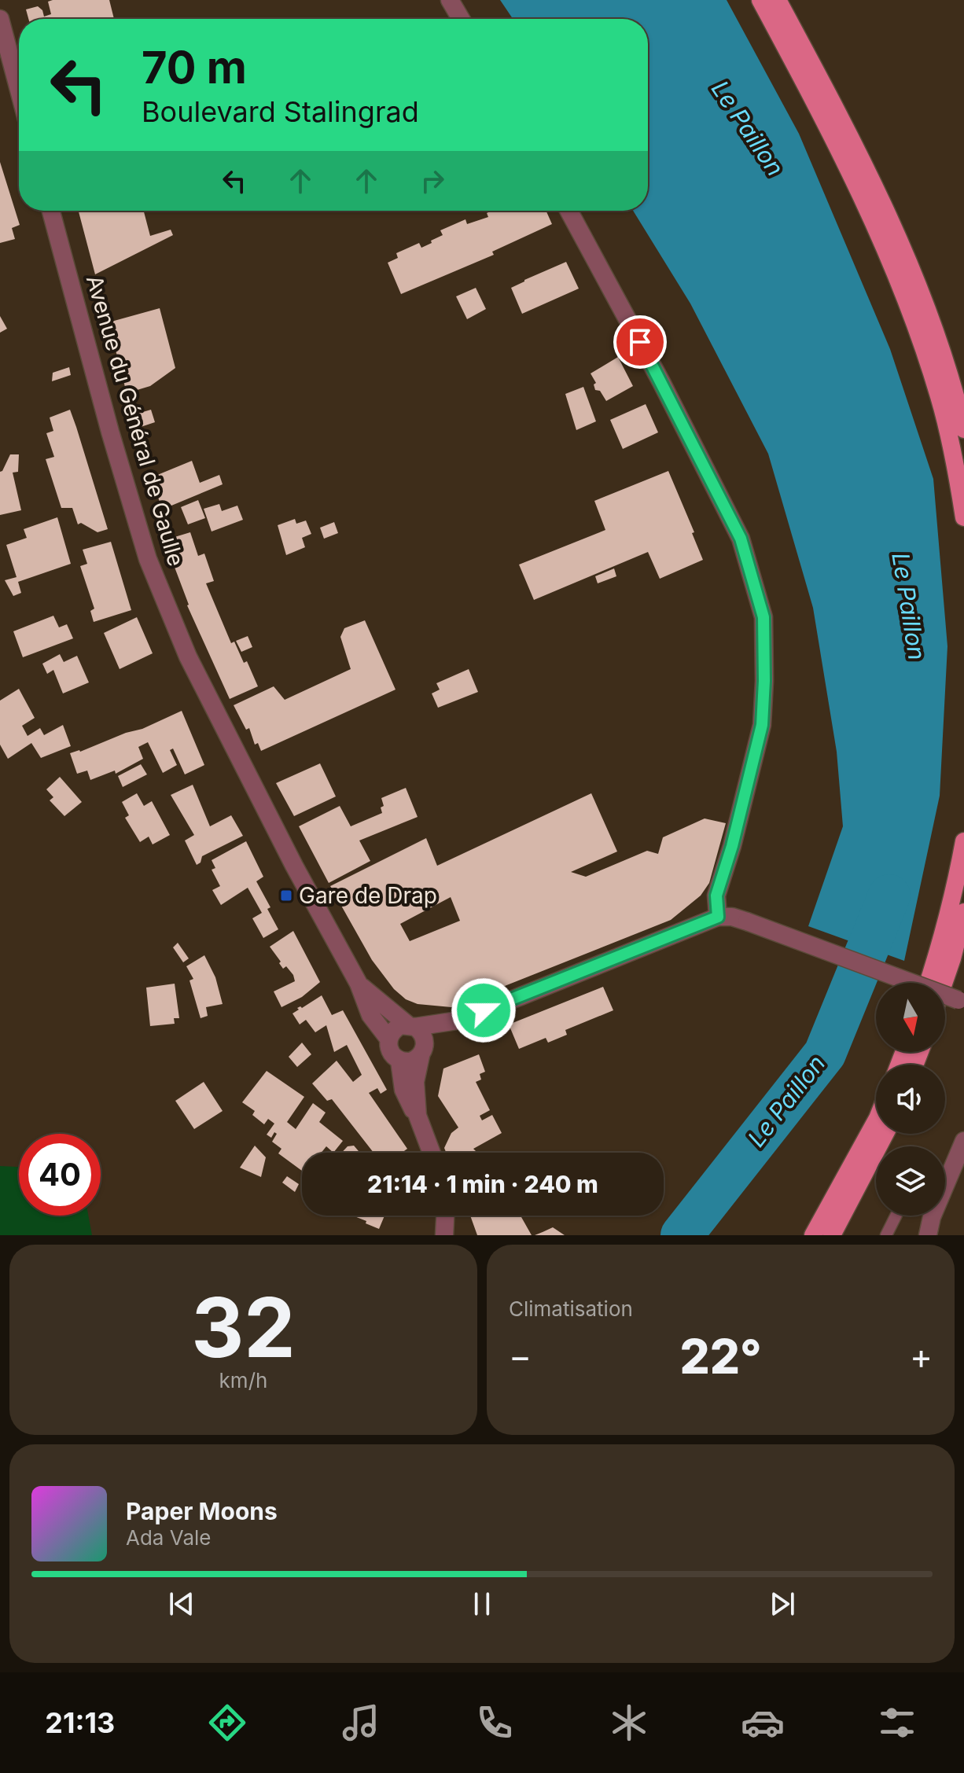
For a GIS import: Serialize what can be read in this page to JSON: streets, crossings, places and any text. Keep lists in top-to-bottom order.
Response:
{
  "streets": {
    "street": ["Avenue du Général de Gaulle"]
  },
  "water": ["Le Paillon"],
  "places": {
    "transit": ["Gare de Drap"]
  },
  "north": "bottom",
  "page": {
    "turn": ["70 m", "Boulevard Stalingrad"],
    "limit": "40",
    "trip": "21:14 · 1 min · 240 m",
    "tile": [
      ["32", "km/h"],
      "Climatisation"
    ],
    "heat": ["−", "22°", "+"],
    "song": ["Paper Moons", "Ada Vale"],
    "tabs": "21:13"
  }
}
